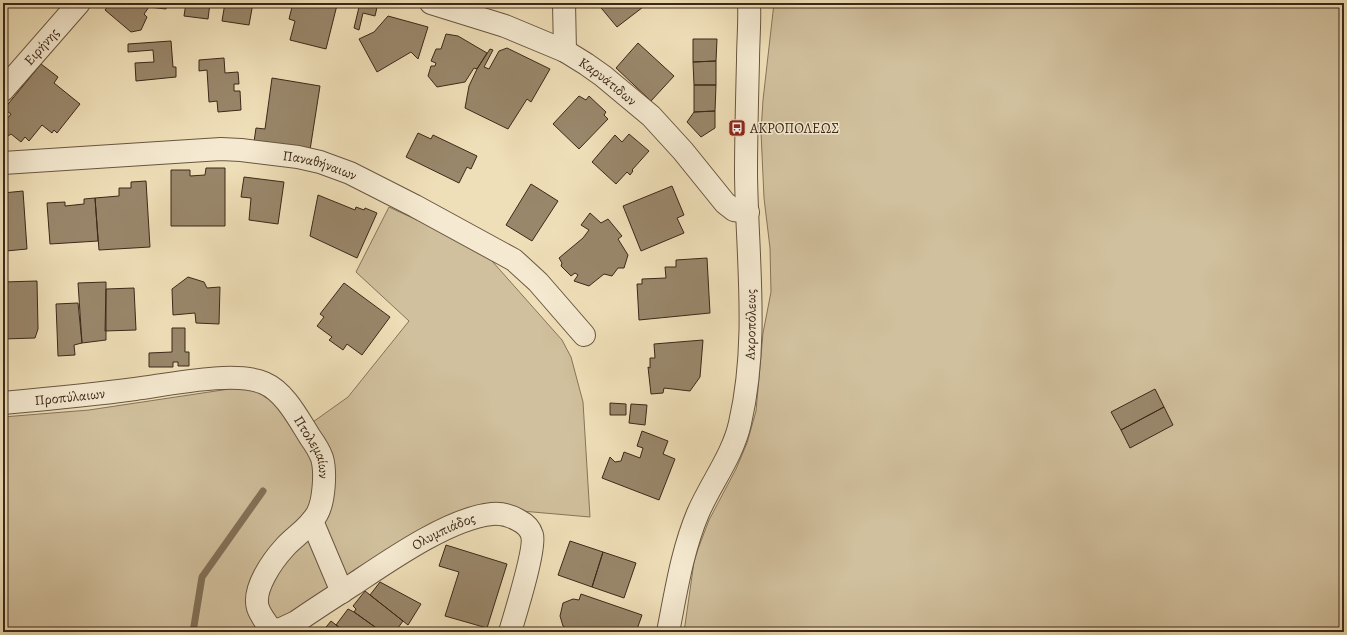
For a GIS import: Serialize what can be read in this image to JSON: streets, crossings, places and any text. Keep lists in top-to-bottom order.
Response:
{
  "streets": {
    "street": [
      "Ειρήνης",
      "Καρυάτιδων",
      "Παναθήναιων",
      "Ακροπόλεως",
      "Προπύλαιων",
      "Πτολεμαίων",
      "Ολυμπιάδος"
    ]
  },
  "crossings": [
    ["Καρυάτιδων", "Ακροπόλεως"],
    ["Προπύλαιων", "Πτολεμαίων"],
    ["Πτολεμαίων", "Ολυμπιάδος"]
  ],
  "places": {
    "bus stop": ["ΑΚΡΟΠΟΛΕΩΣ"]
  }
}
